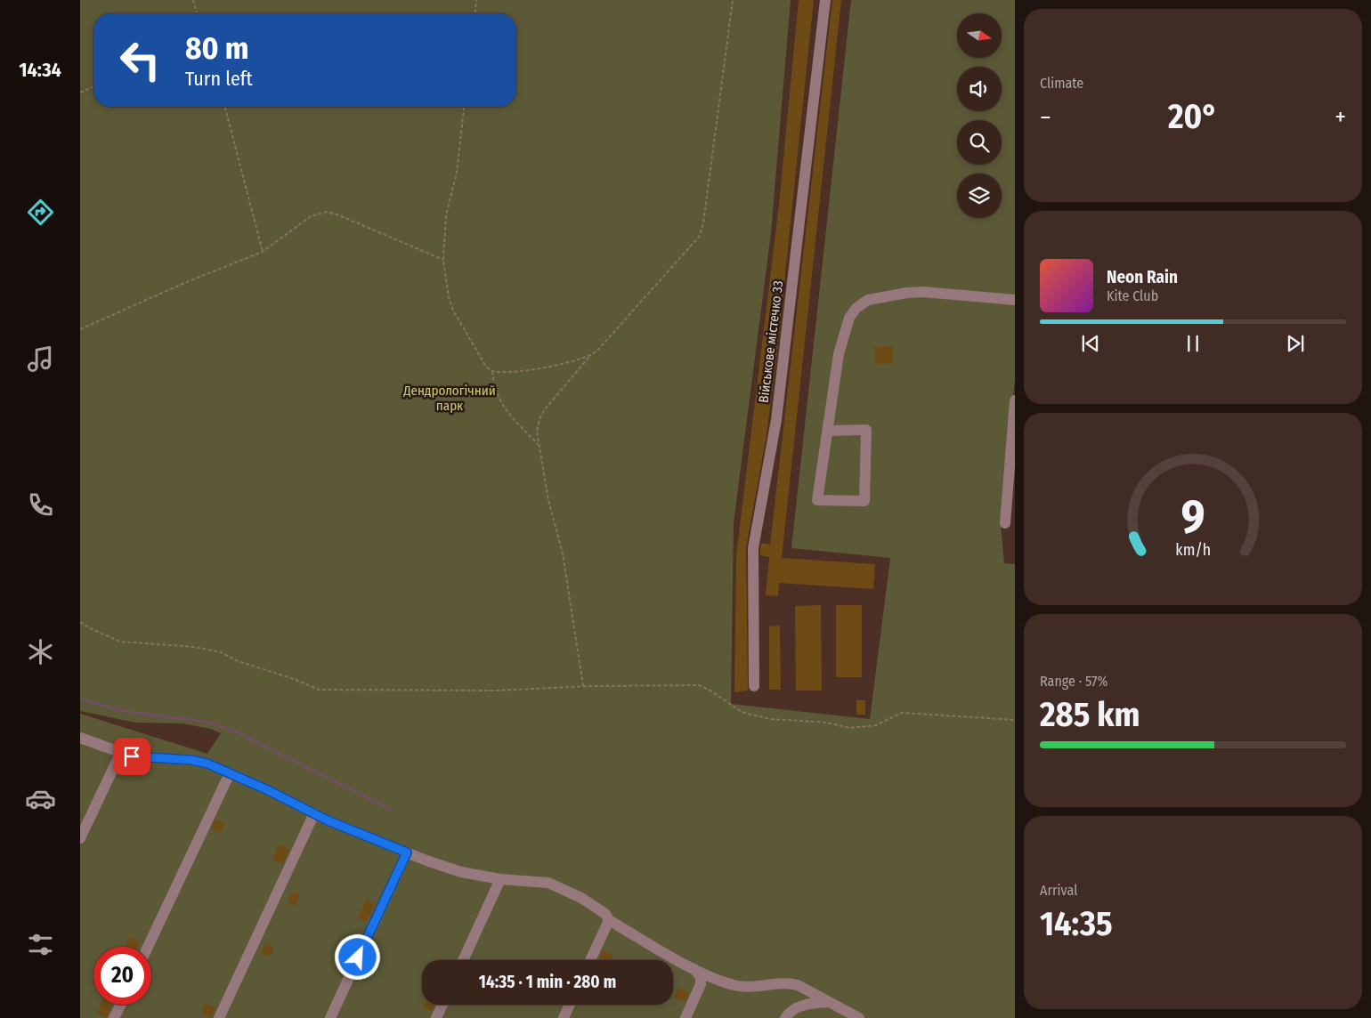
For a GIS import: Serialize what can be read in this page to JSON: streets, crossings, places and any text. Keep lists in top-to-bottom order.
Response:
{
  "streets": {
    "street": ["Військове містечко 33"]
  },
  "parks": ["Дендрологічний парк"],
  "north": "right",
  "page": {
    "tabs": "14:34",
    "tile": [
      "Climate",
      ["Range · 57%", "285 km"],
      ["Arrival", "14:35"]
    ],
    "turn": ["80 m", "Turn left"],
    "heat": ["−", "20°", "+"],
    "song": ["Neon Rain", "Kite Club"],
    "limit": "20",
    "trip": "14:35 · 1 min · 280 m",
    "gauge": ["9", "km/h"]
  }
}
